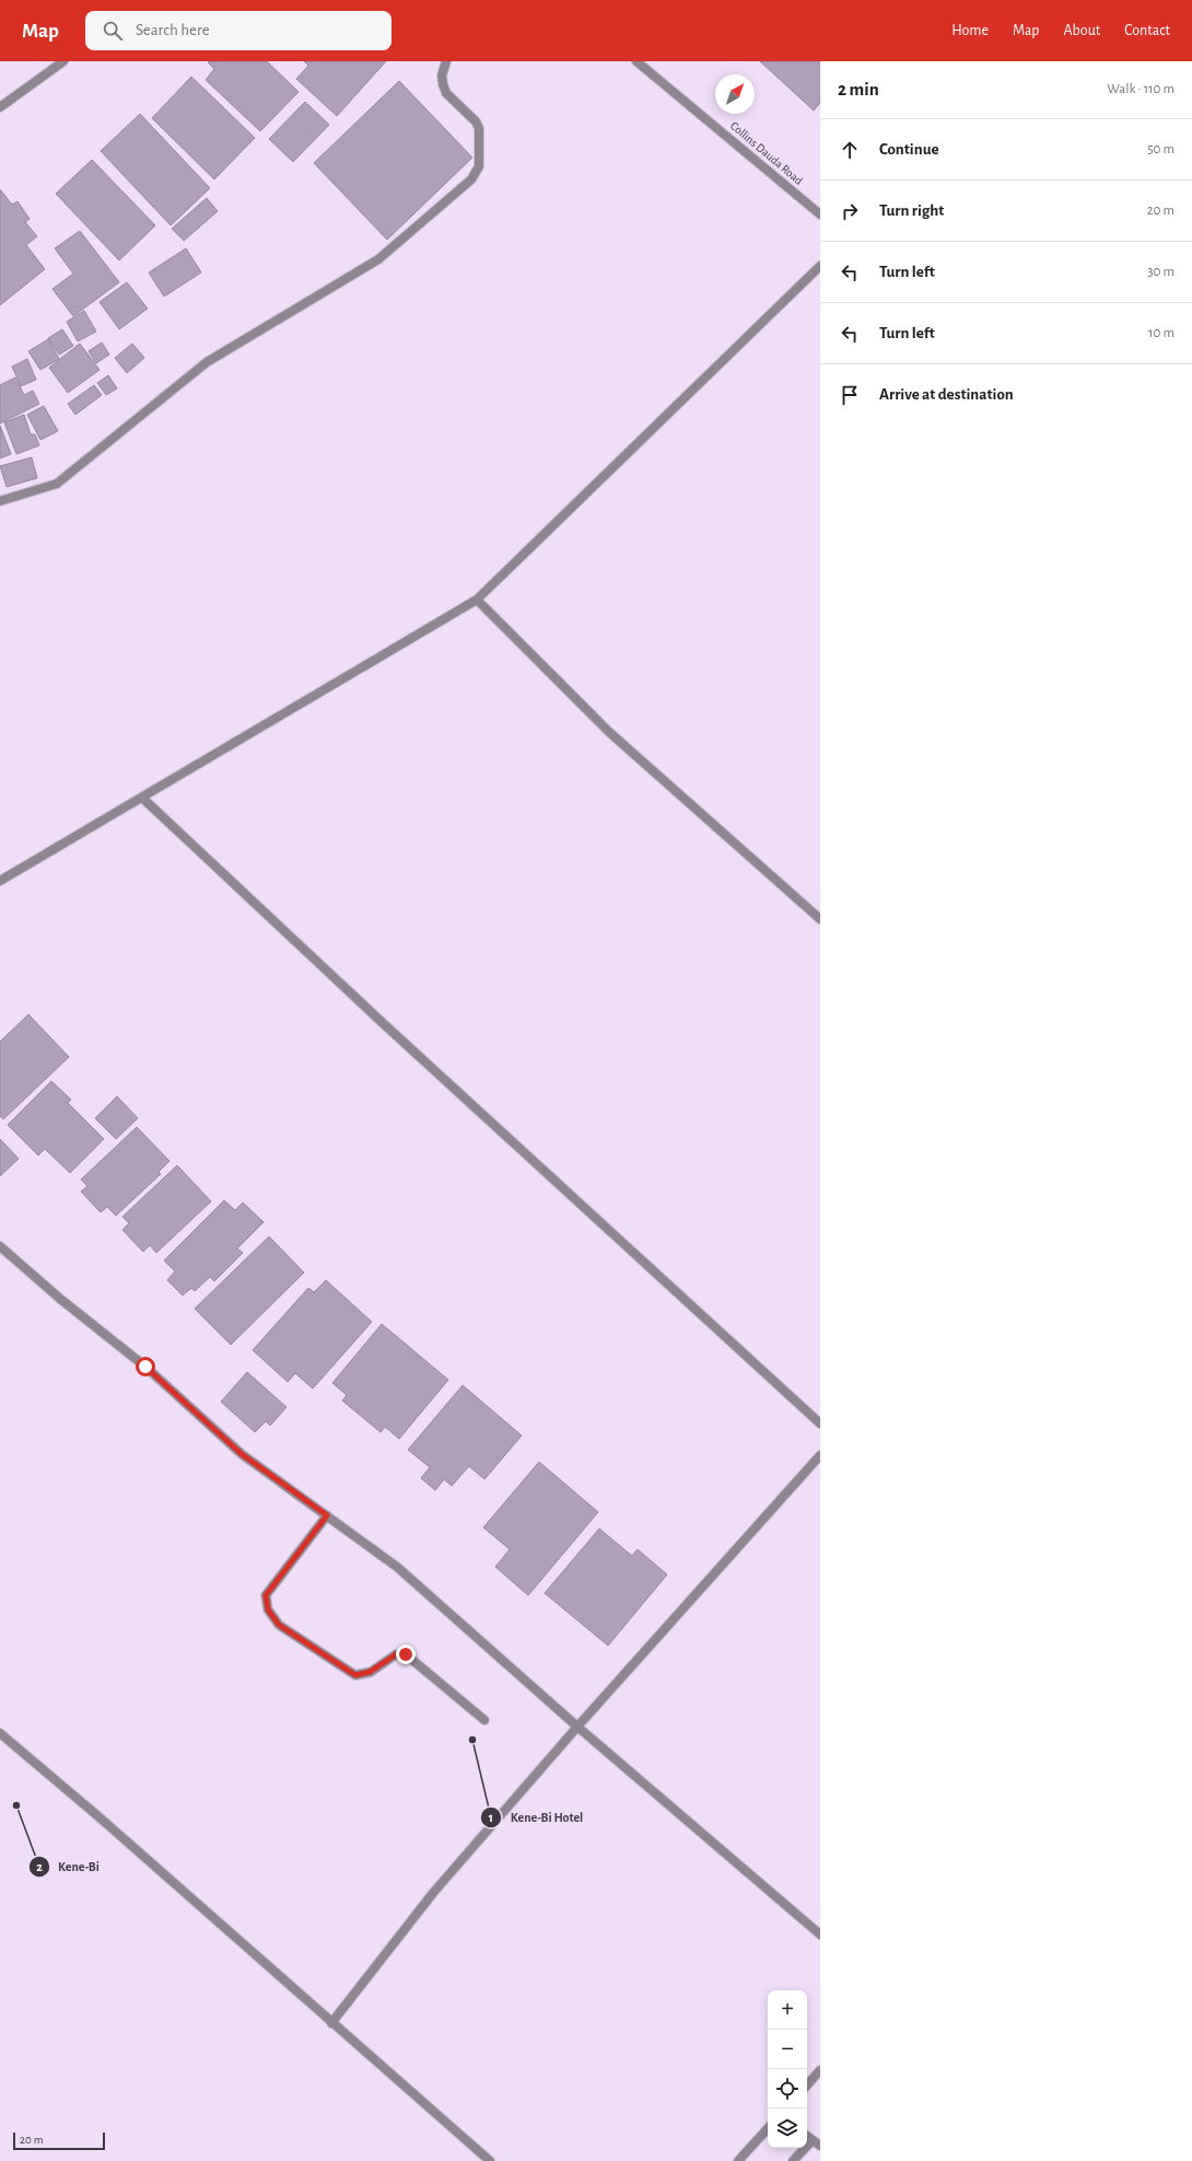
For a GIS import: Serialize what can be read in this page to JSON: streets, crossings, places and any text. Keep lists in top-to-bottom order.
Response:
{
  "streets": {
    "street": ["Collins Dauda Road"]
  },
  "places": ["Kene-Bi Hotel", "Kene-Bi"],
  "scale_bar": "20 m",
  "north": "top right",
  "page": {
    "header": "Map",
    "search": "Search here",
    "nav": [
      "Home",
      "Map",
      "About",
      "Contact"
    ],
    "heading": ["2 min", "Walk · 110 m"],
    "list": [
      ["Continue", "50 m"],
      ["Turn right", "20 m"],
      ["Turn left", "30 m"],
      ["Turn left", "10 m"],
      "Arrive at destination"
    ],
    "map_buttons": ["+", "−"],
    "scale": "20 m"
  }
}
